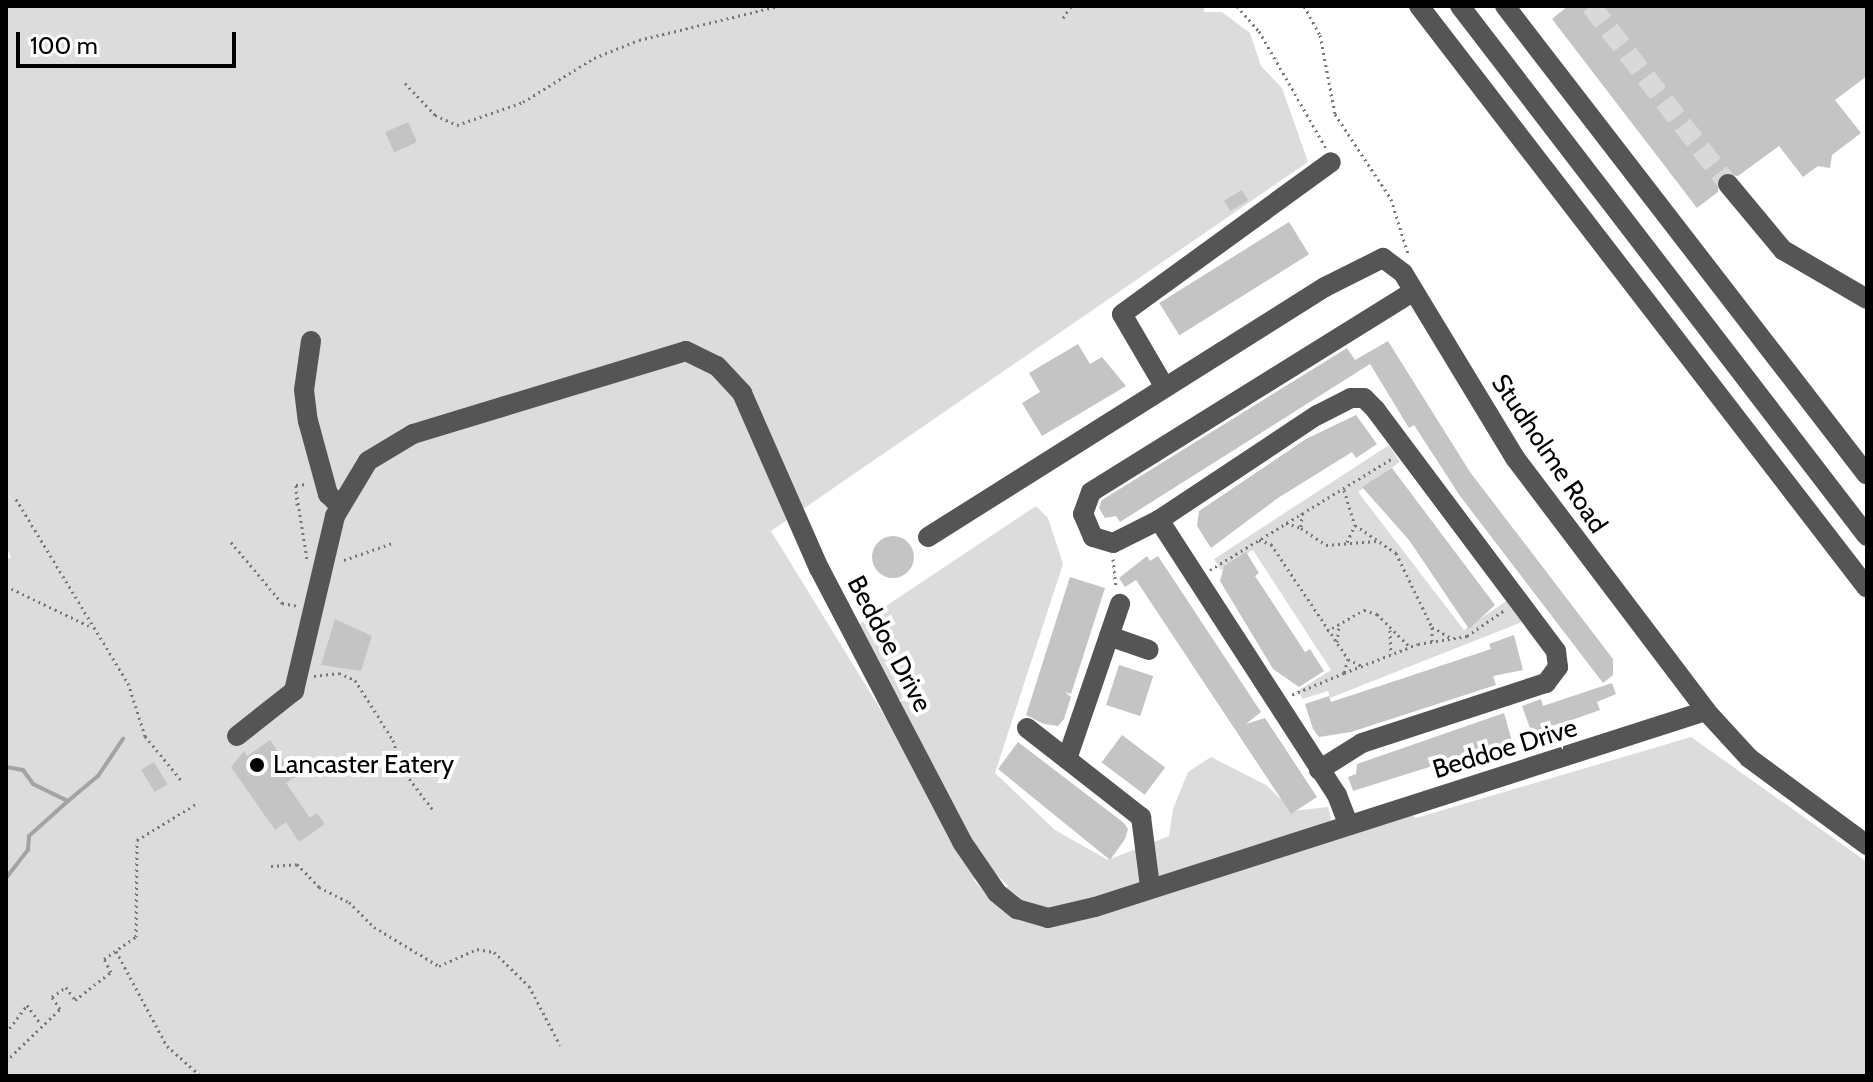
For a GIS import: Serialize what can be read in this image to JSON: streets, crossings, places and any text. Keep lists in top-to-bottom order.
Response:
{
  "streets": {
    "street": ["Studholme Road", "Beddoe Drive"]
  },
  "crossings": [
    ["Studholme Road", "Beddoe Drive"]
  ],
  "places": ["Lancaster Eatery"],
  "scale_bar": "100 m"
}
